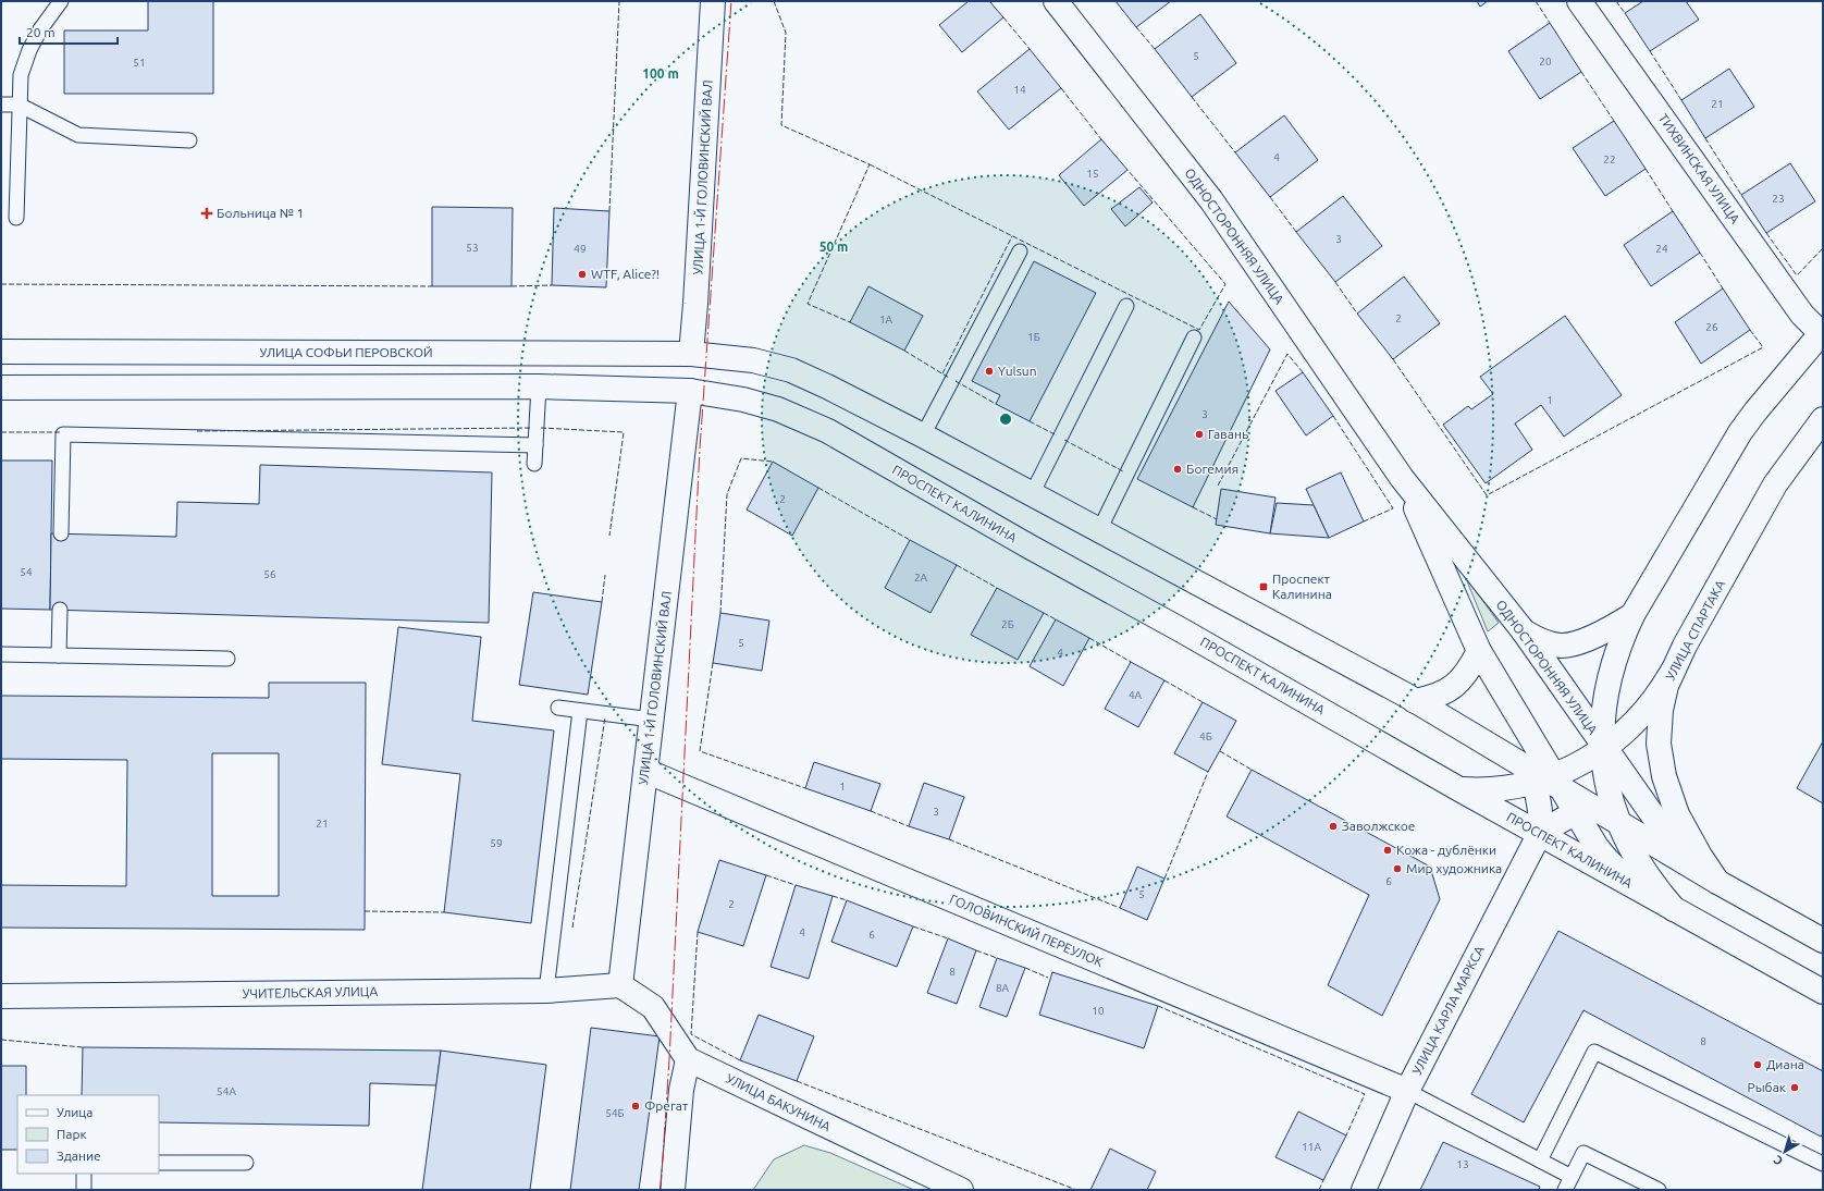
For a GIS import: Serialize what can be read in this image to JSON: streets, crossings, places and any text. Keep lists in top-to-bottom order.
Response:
{
  "streets": {
    "street": [
      "ТИХВИНСКАЯ УЛИЦА",
      "УЛИЦА 1-Й ГОЛОВИНСКИЙ ВАЛ",
      "ОДНОСТОРОННЯЯ УЛИЦА",
      "УЛИЦА СОФЬИ ПЕРОВСКОЙ",
      "ПРОСПЕКТ КАЛИНИНА",
      "УЛИЦА СПАРТАКА",
      "ГОЛОВИНСКИЙ ПЕРЕУЛОК",
      "УЧИТЕЛЬСКАЯ УЛИЦА",
      "УЛИЦА КАРЛА МАРКСА",
      "УЛИЦА БАКУНИНА"
    ]
  },
  "crossings": [
    ["УЛИЦА 1-Й ГОЛОВИНСКИЙ ВАЛ", "УЛИЦА СОФЬИ ПЕРОВСКОЙ"],
    ["УЛИЦА 1-Й ГОЛОВИНСКИЙ ВАЛ", "ПРОСПЕКТ КАЛИНИНА"],
    ["УЛИЦА 1-Й ГОЛОВИНСКИЙ ВАЛ", "ГОЛОВИНСКИЙ ПЕРЕУЛОК"],
    ["УЛИЦА 1-Й ГОЛОВИНСКИЙ ВАЛ", "УЧИТЕЛЬСКАЯ УЛИЦА"],
    ["ОДНОСТОРОННЯЯ УЛИЦА", "ПРОСПЕКТ КАЛИНИНА"],
    ["ПРОСПЕКТ КАЛИНИНА", "УЛИЦА КАРЛА МАРКСА"],
    ["ГОЛОВИНСКИЙ ПЕРЕУЛОК", "УЛИЦА КАРЛА МАРКСА"]
  ],
  "places": {
    "health": ["Больница № 1"],
    "other": [
      "WTF, Alice?!",
      "Yulsun",
      "Гавань",
      "Богемия",
      "Заволжское",
      "Кожа - дублёнки",
      "Мир художника",
      "Диана",
      "Рыбак",
      "Фрегат"
    ],
    "transit": ["Проспект Калинина"]
  },
  "house_numbers": [
    "5",
    "20",
    "51",
    "14",
    "21",
    "4",
    "22",
    "15",
    "23",
    "3",
    "53",
    "49",
    "24",
    "2",
    "1А",
    "26",
    "1Б",
    "1",
    "3",
    "2",
    "54",
    "56",
    "2А",
    "2Б",
    "5",
    "4",
    "4А",
    "4Б",
    "1",
    "3",
    "21",
    "59",
    "6",
    "5",
    "2",
    "4",
    "6",
    "8",
    "8А",
    "10",
    "8",
    "54А",
    "54Б",
    "11А",
    "13"
  ],
  "legend": ["Улица", "Парк", "Здание"],
  "scale_bar": "20 m",
  "north": "bottom left",
  "rings": ["100 m", "50 m"]
}
